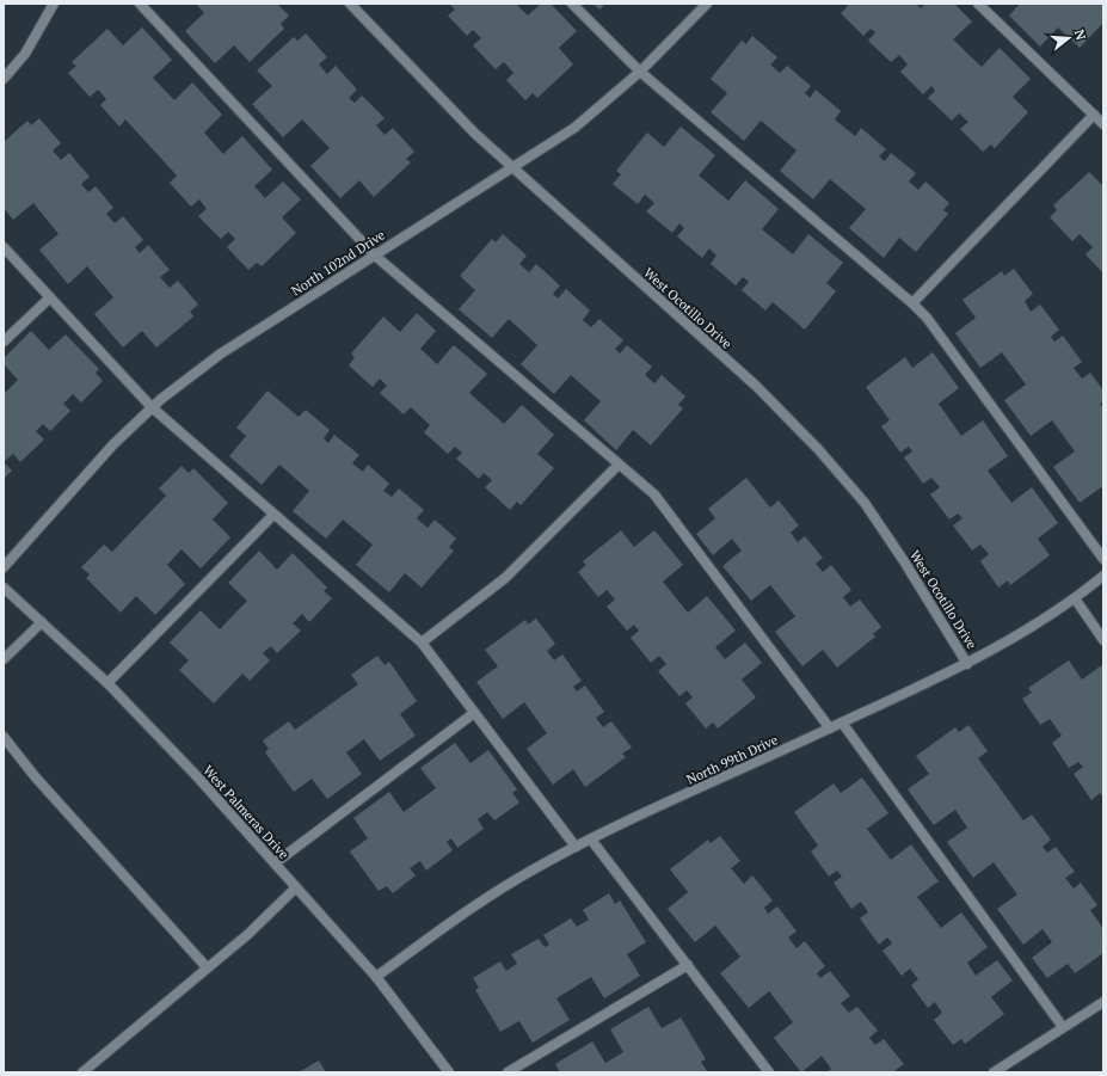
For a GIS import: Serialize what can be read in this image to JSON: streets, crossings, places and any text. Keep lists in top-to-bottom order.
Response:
{
  "streets": {
    "street": [
      "North 102nd Drive",
      "West Ocotillo Drive",
      "North 99th Drive",
      "West Palmeras Drive"
    ]
  },
  "crossings": [
    ["North 102nd Drive", "West Ocotillo Drive"],
    ["West Ocotillo Drive", "North 99th Drive"],
    ["North 99th Drive", "West Palmeras Drive"]
  ],
  "north": "right"
}
